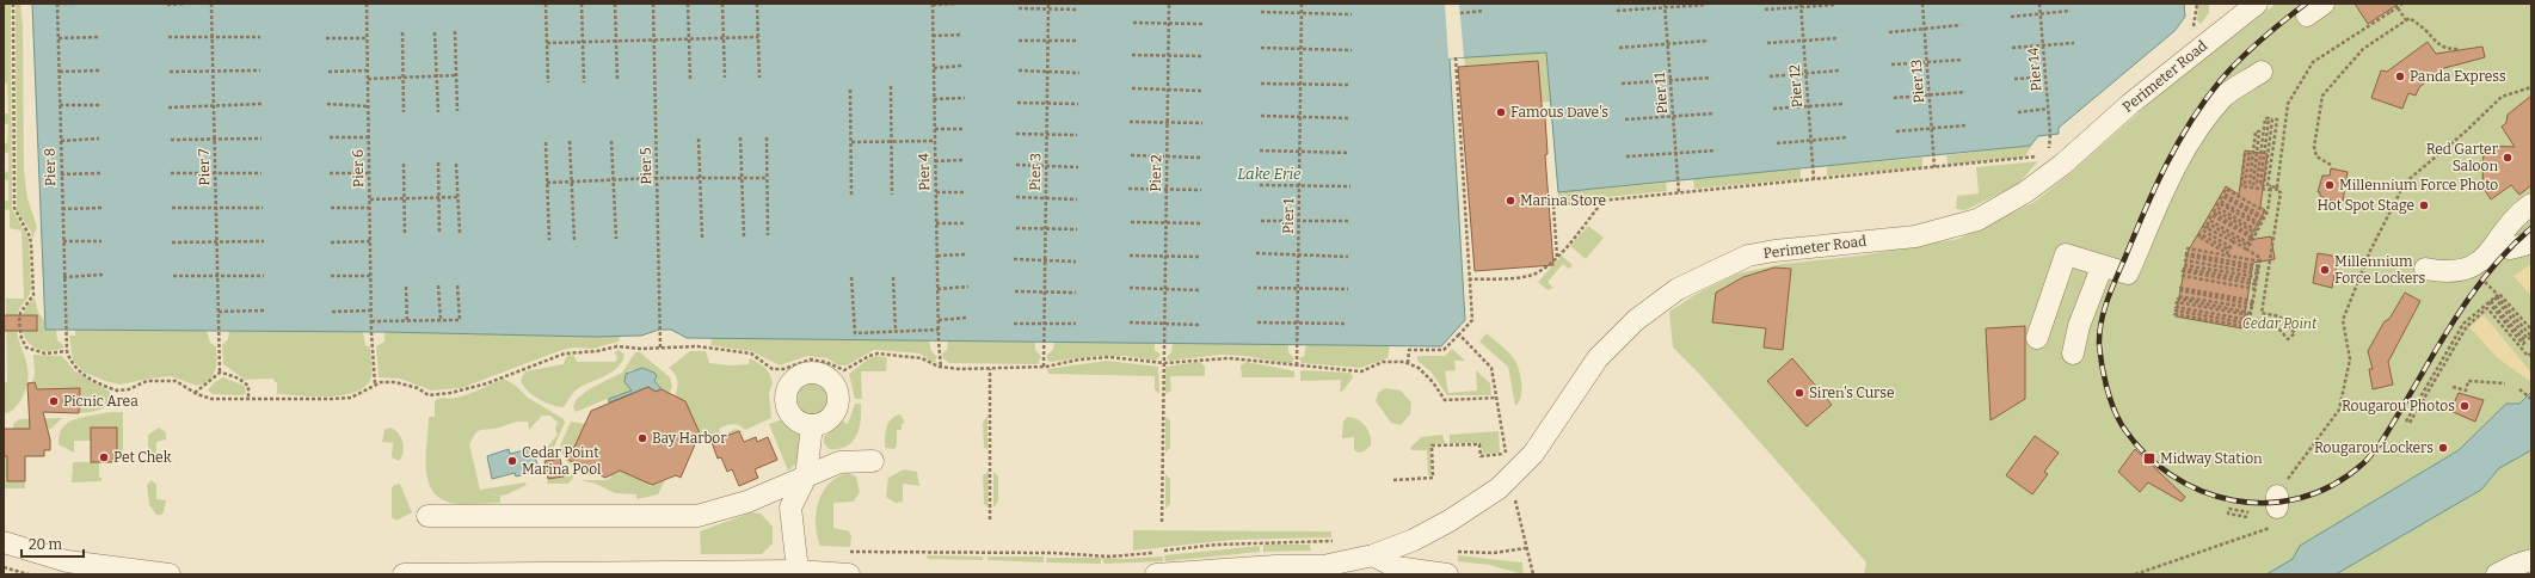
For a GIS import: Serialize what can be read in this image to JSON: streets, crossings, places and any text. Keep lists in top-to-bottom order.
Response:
{
  "streets": {
    "street": ["Perimeter Road"],
    "path": [
      "Pier 14",
      "Pier 13",
      "Pier 12",
      "Pier 11",
      "Pier 5",
      "Pier 8",
      "Pier 7",
      "Pier 6",
      "Pier 4",
      "Pier 3",
      "Pier 2",
      "Pier 1"
    ]
  },
  "water": ["Lake Erie"],
  "parks": ["Cedar Point"],
  "places": {
    "other": [
      "Panda Express",
      "Famous Dave's",
      "Red Garter Saloon",
      "Millennium Force Photo",
      "Marina Store",
      "Hot Spot Stage",
      "Millennium Force Lockers",
      "Siren's Curse",
      "Picnic Area",
      "Rougarou Photos",
      "Bay Harbor",
      "Rougarou Lockers",
      "Pet Chek",
      "Cedar Point Marina Pool"
    ],
    "transit": ["Midway Station"]
  },
  "scale_bar": "20 m"
}
